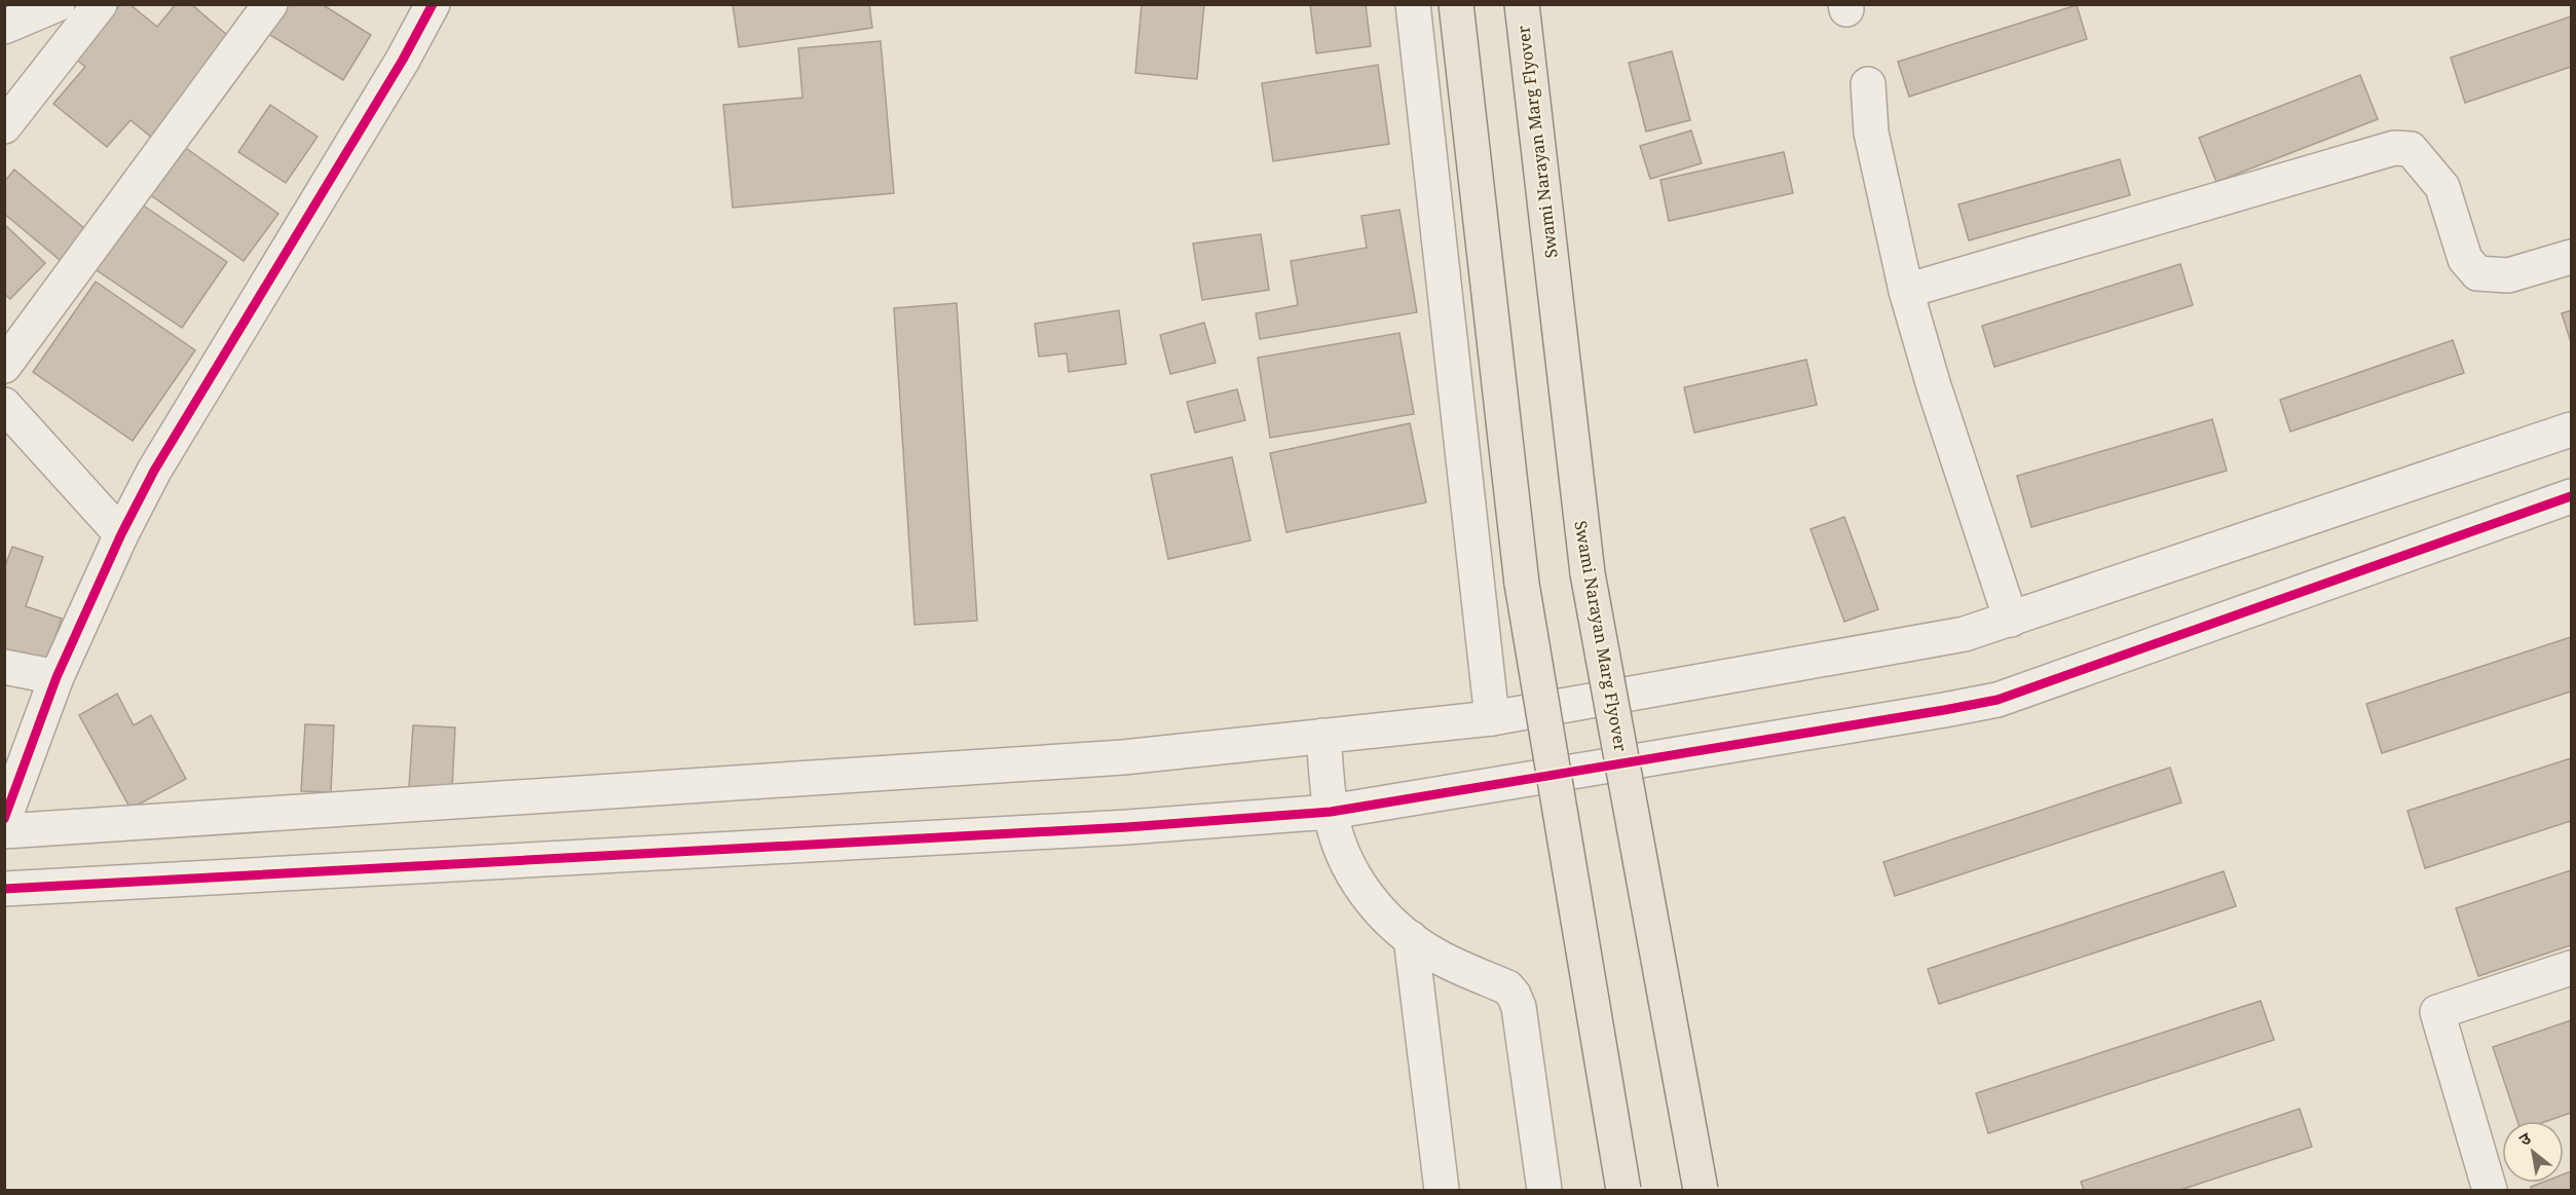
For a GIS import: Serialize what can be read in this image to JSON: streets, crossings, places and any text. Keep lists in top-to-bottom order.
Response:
{
  "streets": {
    "main road": ["Swami Narayan Marg Flyover"]
  },
  "north": "top left"
}
